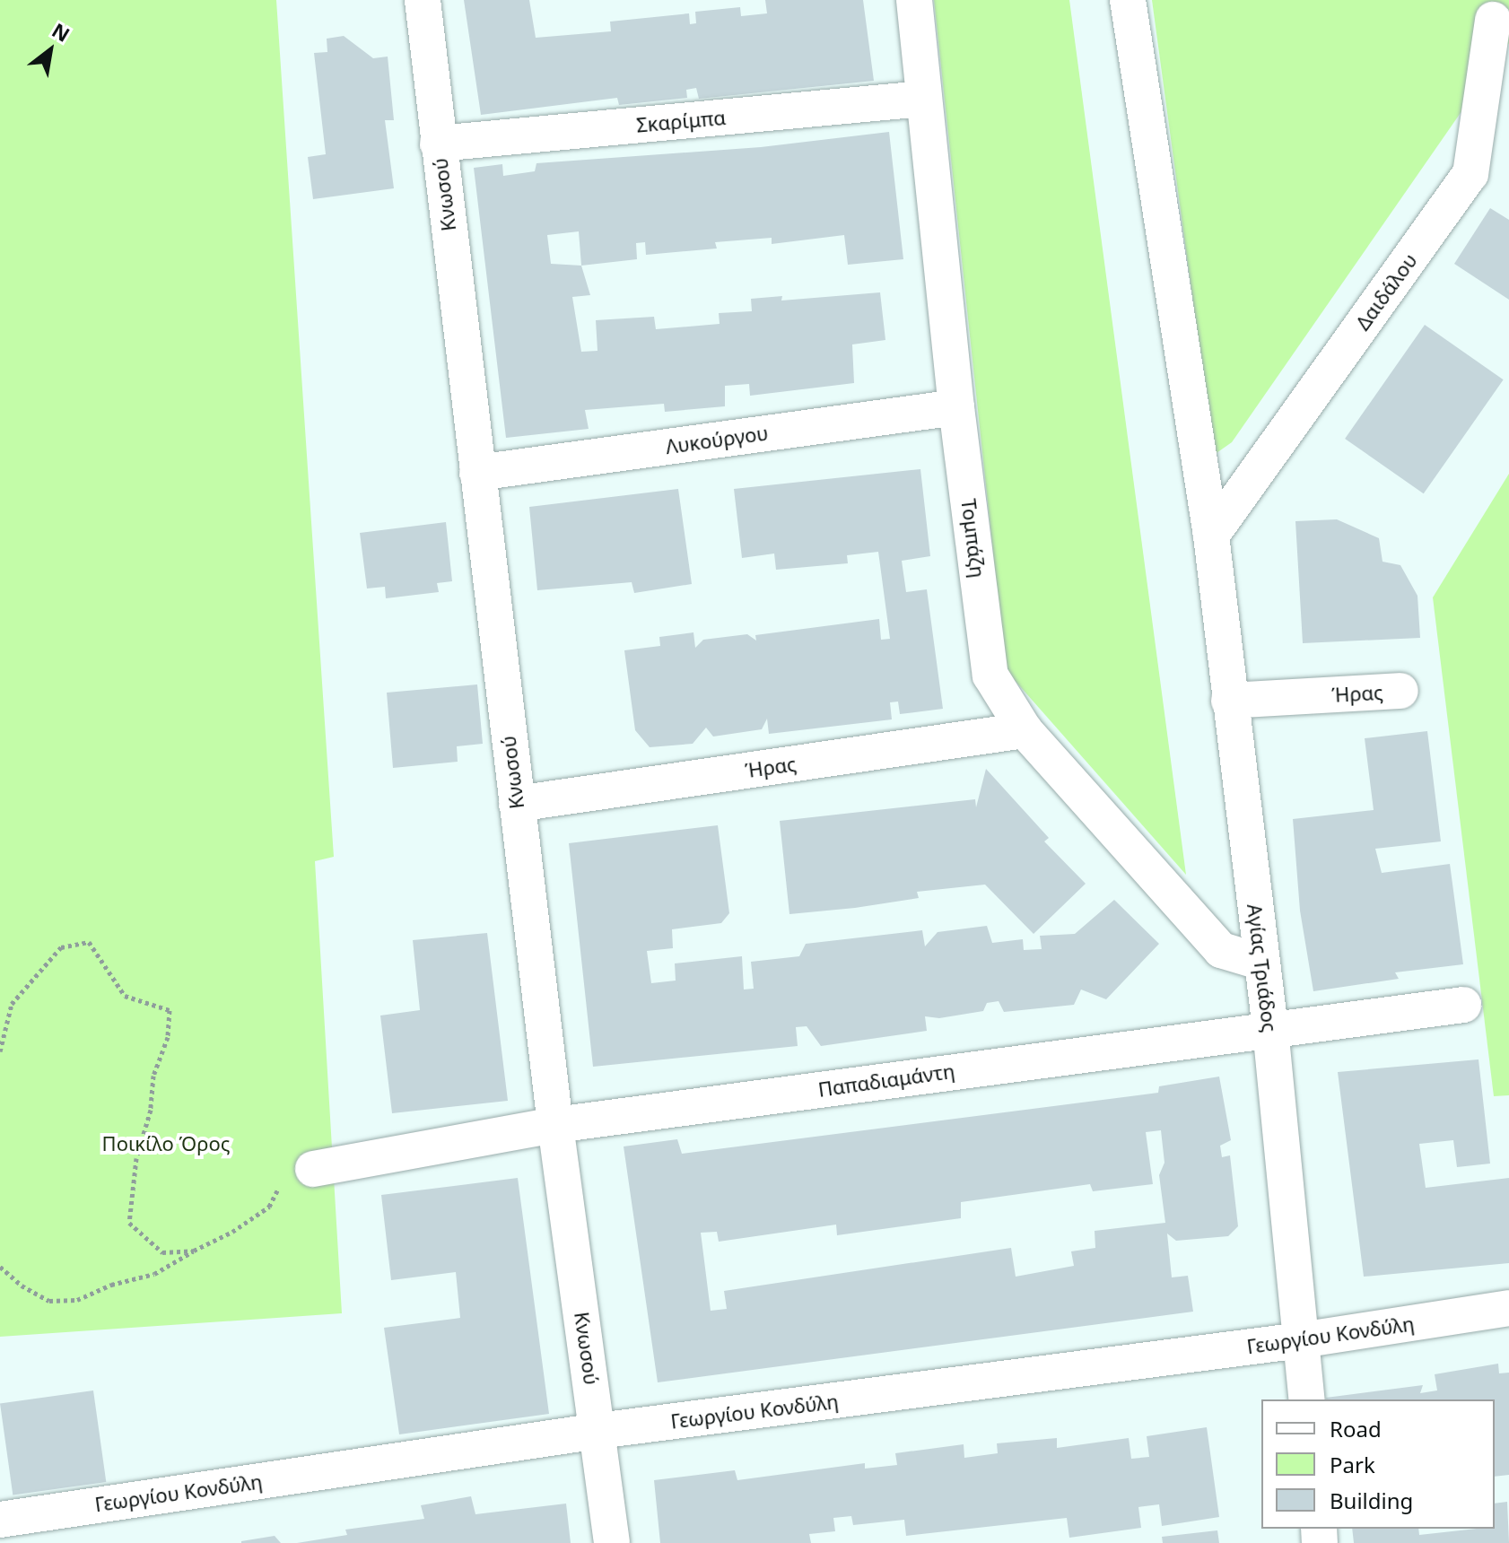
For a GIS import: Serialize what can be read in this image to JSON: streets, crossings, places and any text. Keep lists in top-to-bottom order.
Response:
{
  "streets": {
    "street": [
      "Σκαρίμπα",
      "Κνωσού",
      "Δαιδάλου",
      "Λυκούργου",
      "Τομπάζη",
      "Ήρας",
      "Αγίας Τριάδος",
      "Παπαδιαμάντη",
      "Γεωργίου Κονδύλη"
    ]
  },
  "crossings": [
    ["Σκαρίμπα", "Κνωσού"],
    ["Σκαρίμπα", "Τομπάζη"],
    ["Κνωσού", "Λυκούργου"],
    ["Κνωσού", "Ήρας"],
    ["Κνωσού", "Παπαδιαμάντη"],
    ["Κνωσού", "Γεωργίου Κονδύλη"],
    ["Δαιδάλου", "Αγίας Τριάδος"],
    ["Λυκούργου", "Τομπάζη"],
    ["Τομπάζη", "Ήρας"],
    ["Τομπάζη", "Αγίας Τριάδος"],
    ["Ήρας", "Αγίας Τριάδος"],
    ["Αγίας Τριάδος", "Παπαδιαμάντη"],
    ["Αγίας Τριάδος", "Γεωργίου Κονδύλη"]
  ],
  "parks": ["Ποικίλο Όρος"],
  "legend": ["Road", "Park", "Building"],
  "north": "top right"
}
